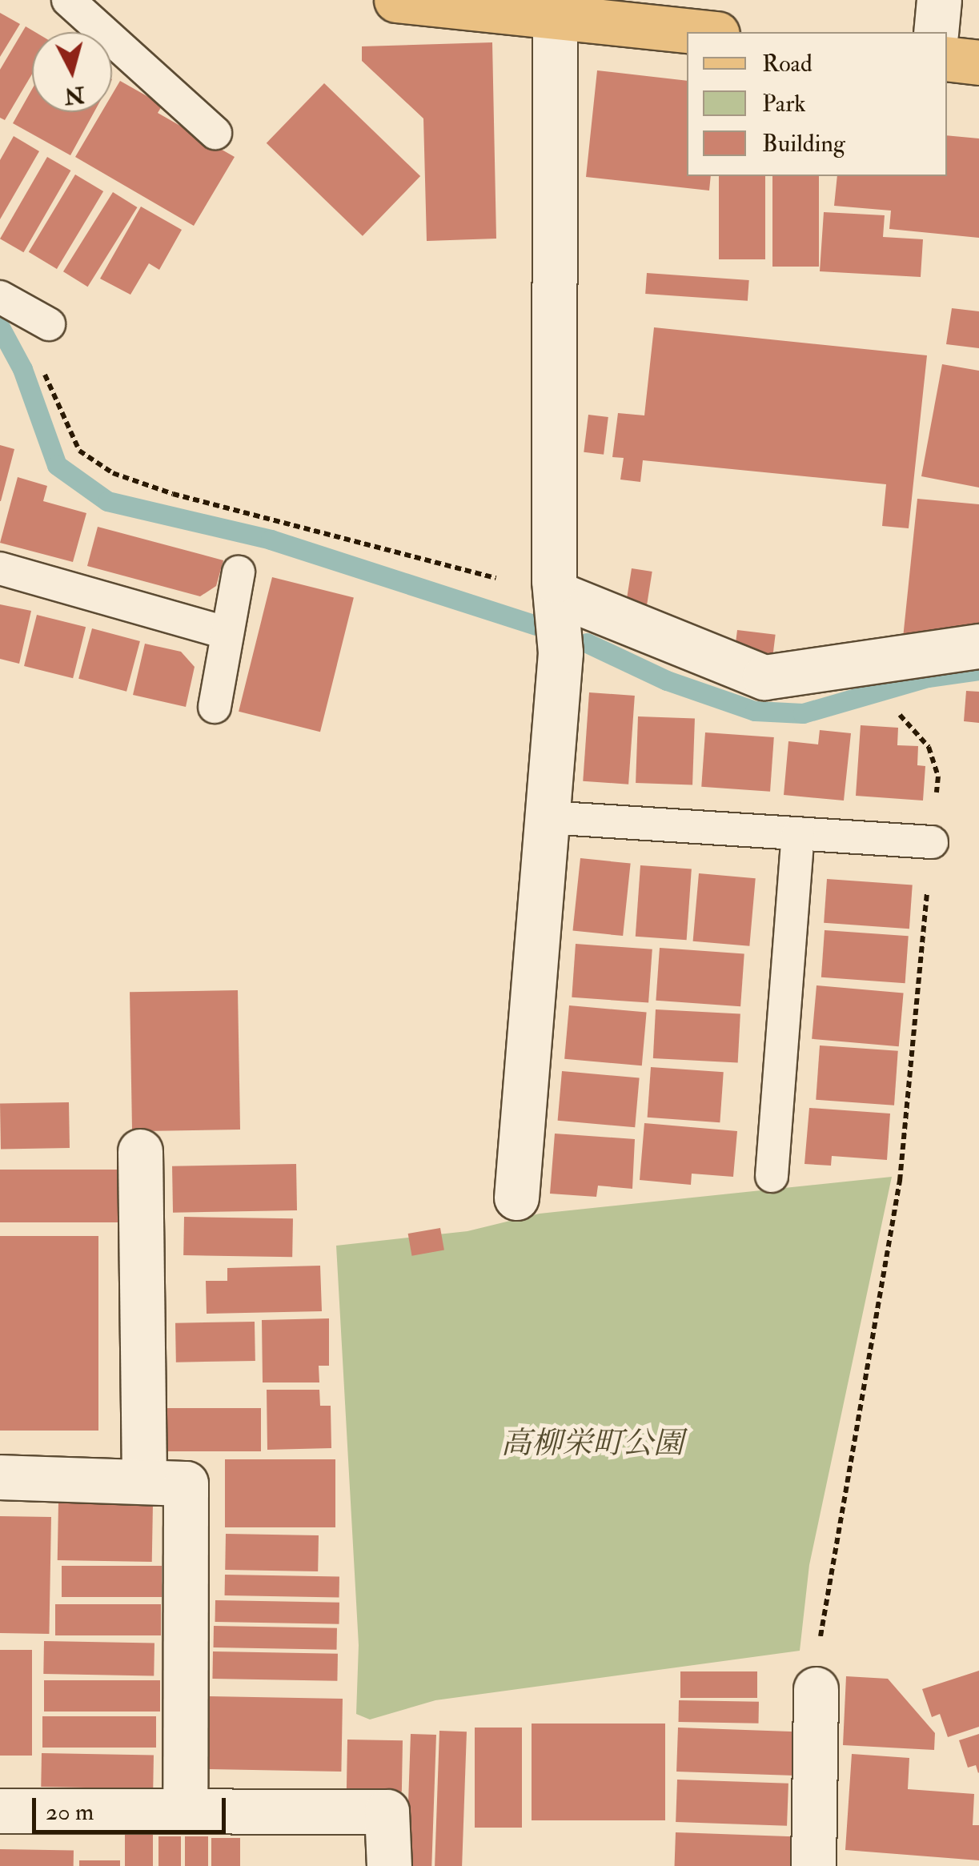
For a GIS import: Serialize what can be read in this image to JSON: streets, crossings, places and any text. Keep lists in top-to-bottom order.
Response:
{
  "parks": ["高柳栄町公園"],
  "legend": ["Road", "Park", "Building"],
  "scale_bar": "20 m",
  "north": "bottom"
}
